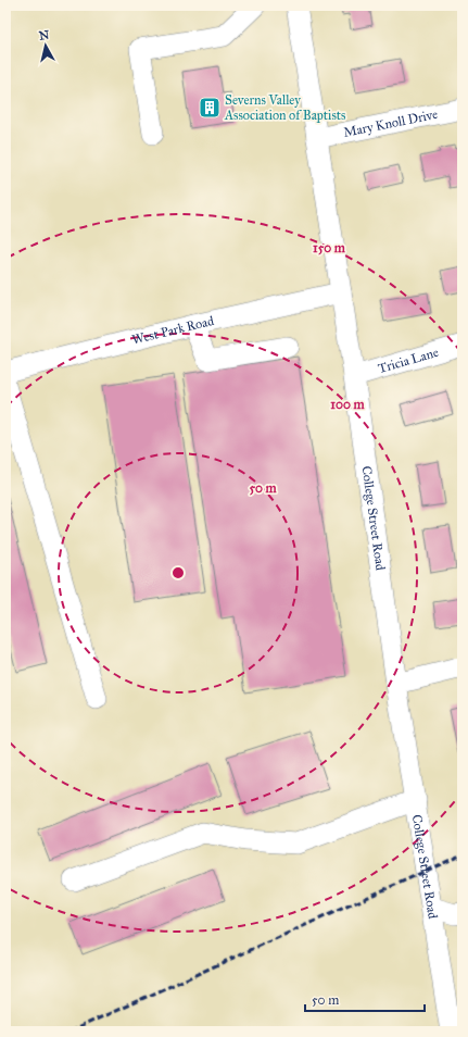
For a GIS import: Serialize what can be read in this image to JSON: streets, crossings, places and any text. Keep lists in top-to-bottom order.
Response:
{
  "streets": {
    "street": [
      "Mary Knoll Drive",
      "West Park Road",
      "Tricia Lane",
      "College Street Road"
    ]
  },
  "crossings": [
    ["Mary Knoll Drive", "College Street Road"],
    ["West Park Road", "College Street Road"],
    ["Tricia Lane", "College Street Road"]
  ],
  "places": {
    "building": ["Severns Valley Association of Baptists"]
  },
  "scale_bar": "50 m",
  "north": "top",
  "rings": ["150 m", "100 m", "50 m"]
}
